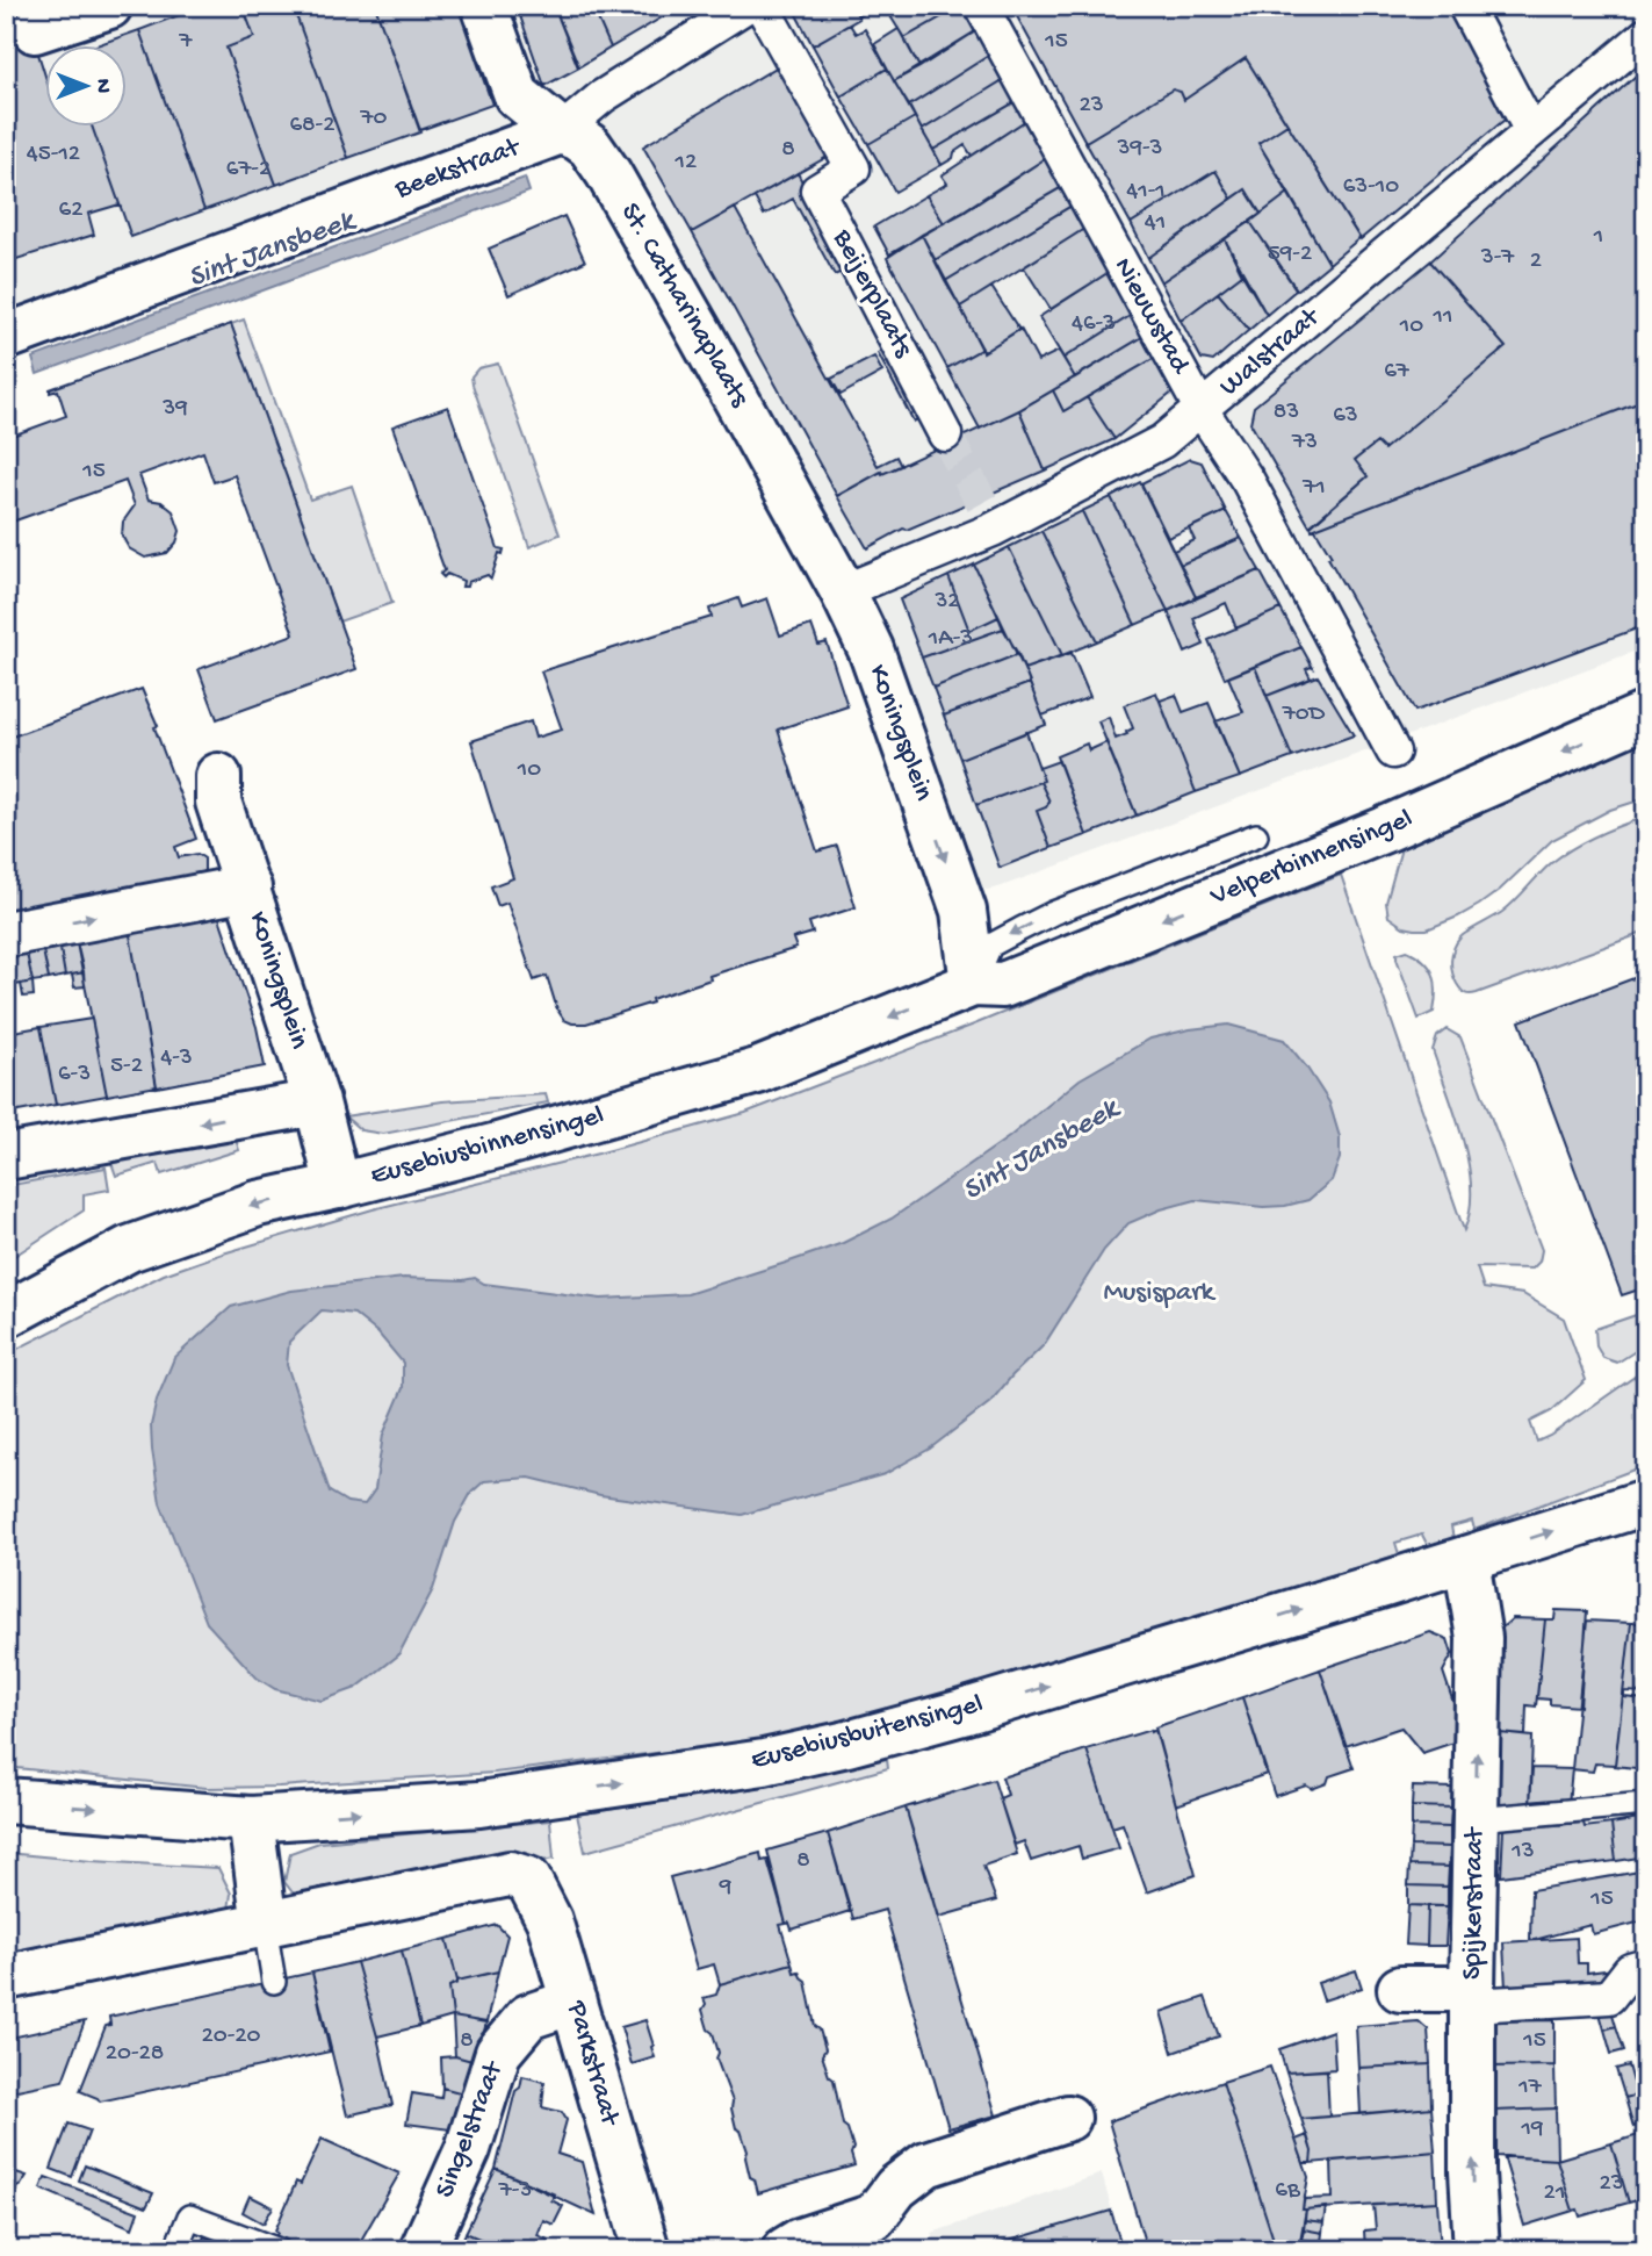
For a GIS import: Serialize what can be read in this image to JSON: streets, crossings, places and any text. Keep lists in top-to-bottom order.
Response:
{
  "streets": {
    "street": [
      "Beekstraat",
      "Beijerplaats",
      "St. Catharinaplaats",
      "Nieuwstad",
      "Walstraat",
      "Koningsplein",
      "Velperbinnensingel",
      "Eusebiusbinnensingel",
      "Eusebiusbuitensingel",
      "Spijkerstraat",
      "Parkstraat",
      "Singelstraat"
    ]
  },
  "crossings": [
    ["Beekstraat", "St. Catharinaplaats"],
    ["St. Catharinaplaats", "Koningsplein"],
    ["Nieuwstad", "Walstraat"],
    ["Walstraat", "Koningsplein"],
    ["Koningsplein", "Velperbinnensingel"],
    ["Koningsplein", "Eusebiusbinnensingel"],
    ["Velperbinnensingel", "Eusebiusbinnensingel"],
    ["Eusebiusbuitensingel", "Spijkerstraat"],
    ["Parkstraat", "Singelstraat"]
  ],
  "one_way": [
    "Koningsplein",
    "Velperbinnensingel",
    "Eusebiusbuitensingel",
    "Spijkerstraat"
  ],
  "water": ["Sint Jansbeek"],
  "parks": ["Musispark"],
  "house_numbers": [
    "7",
    "15",
    "23",
    "70",
    "68-2",
    "39-3",
    "8",
    "45-12",
    "12",
    "67-2",
    "63-10",
    "41-1",
    "62",
    "41",
    "1",
    "59-2",
    "3-7",
    "2",
    "11",
    "46-3",
    "10",
    "67",
    "39",
    "83",
    "63",
    "73",
    "15",
    "71",
    "32",
    "1A-3",
    "70D",
    "10",
    "4-3",
    "5-2",
    "6-3",
    "13",
    "8",
    "9",
    "15",
    "20-20",
    "8",
    "15",
    "20-28",
    "17",
    "19",
    "23",
    "7-3",
    "6B",
    "21"
  ],
  "north": "right"
}
